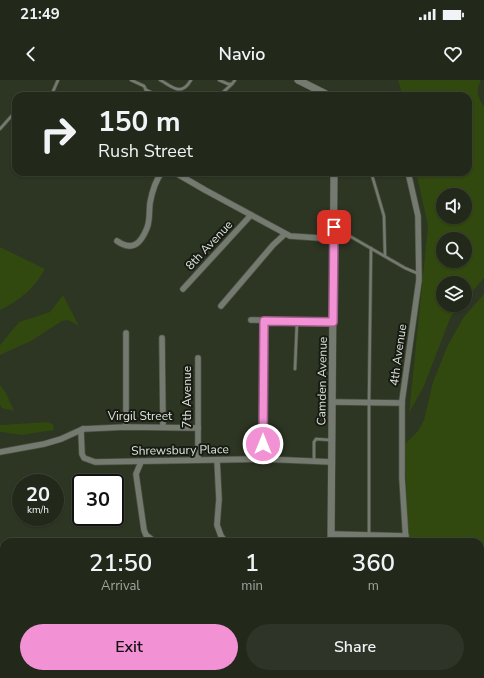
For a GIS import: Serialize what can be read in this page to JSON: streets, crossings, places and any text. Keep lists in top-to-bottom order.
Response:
{
  "streets": {
    "street": [
      "8th Avenue",
      "4th Avenue",
      "Camden Avenue",
      "7th Avenue",
      "Virgil Street",
      "Shrewsbury Place"
    ]
  },
  "crossings": [
    ["Camden Avenue", "Shrewsbury Place"],
    ["7th Avenue", "Virgil Street"],
    ["7th Avenue", "Shrewsbury Place"],
    ["Virgil Street", "Shrewsbury Place"]
  ],
  "page": {
    "status": "21:49",
    "header": "Navio",
    "turn": ["150 m", "Rush Street"],
    "speed": "20 km/h",
    "limit": "30",
    "eta": [
      "21:50",
      "Arrival",
      "1",
      "min",
      "360",
      "m"
    ],
    "buttons": ["Exit", "Share"]
  }
}
